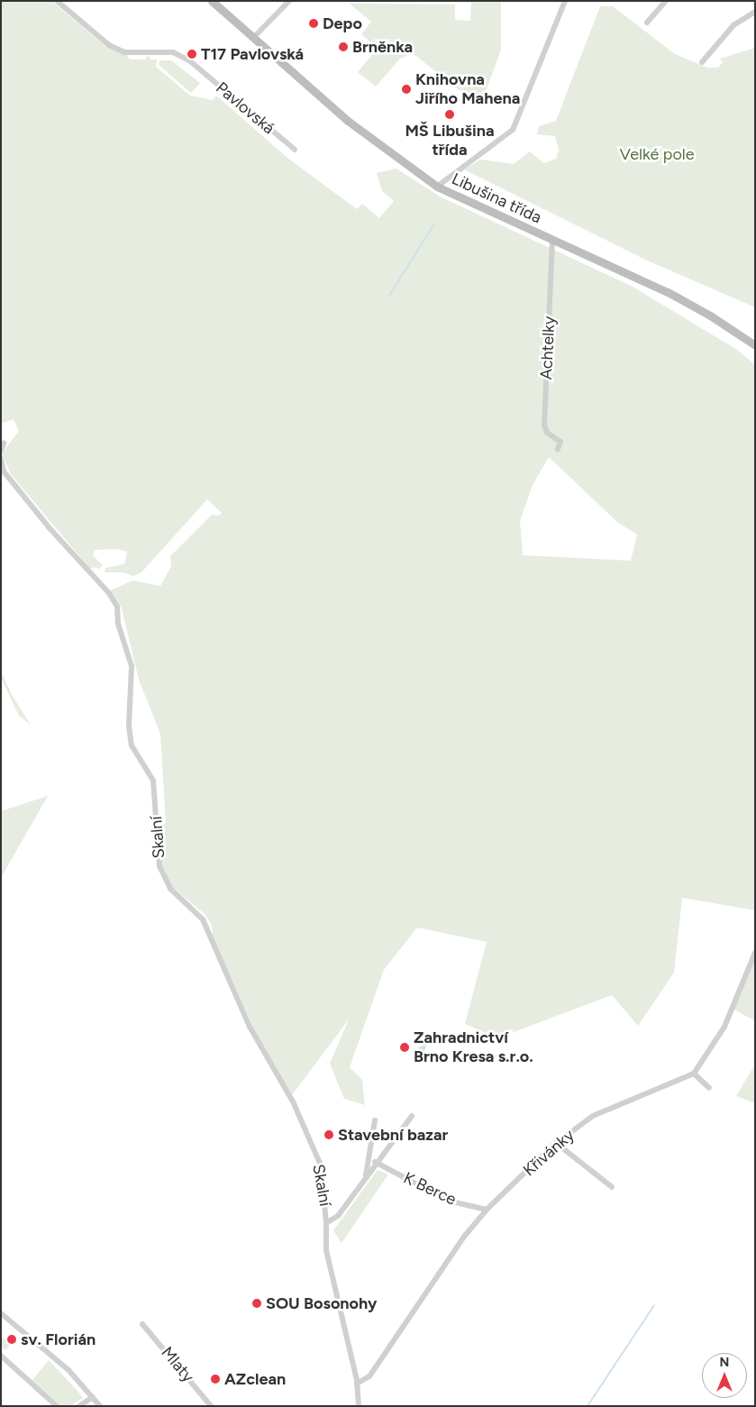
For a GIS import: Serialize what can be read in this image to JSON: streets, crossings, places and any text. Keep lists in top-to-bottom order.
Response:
{
  "streets": {
    "street": [
      "Pavlovská",
      "Libušina třída",
      "Achtelky",
      "Skalní",
      "Křivánky",
      "K Berce",
      "Mlaty"
    ]
  },
  "crossings": [
    ["Libušina třída", "Achtelky"],
    ["Skalní", "Křivánky"],
    ["Skalní", "K Berce"],
    ["Křivánky", "K Berce"]
  ],
  "parks": ["Velké pole"],
  "places": [
    "Depo",
    "Brněnka",
    "T17 Pavlovská",
    "Knihovna Jiřího Mahena",
    "MŠ Libušina třída",
    "Zahradnictví Brno Kresa s.r.o.",
    "Stavební bazar",
    "SOU Bosonohy",
    "sv. Florián",
    "AZclean"
  ],
  "north": "top"
}
